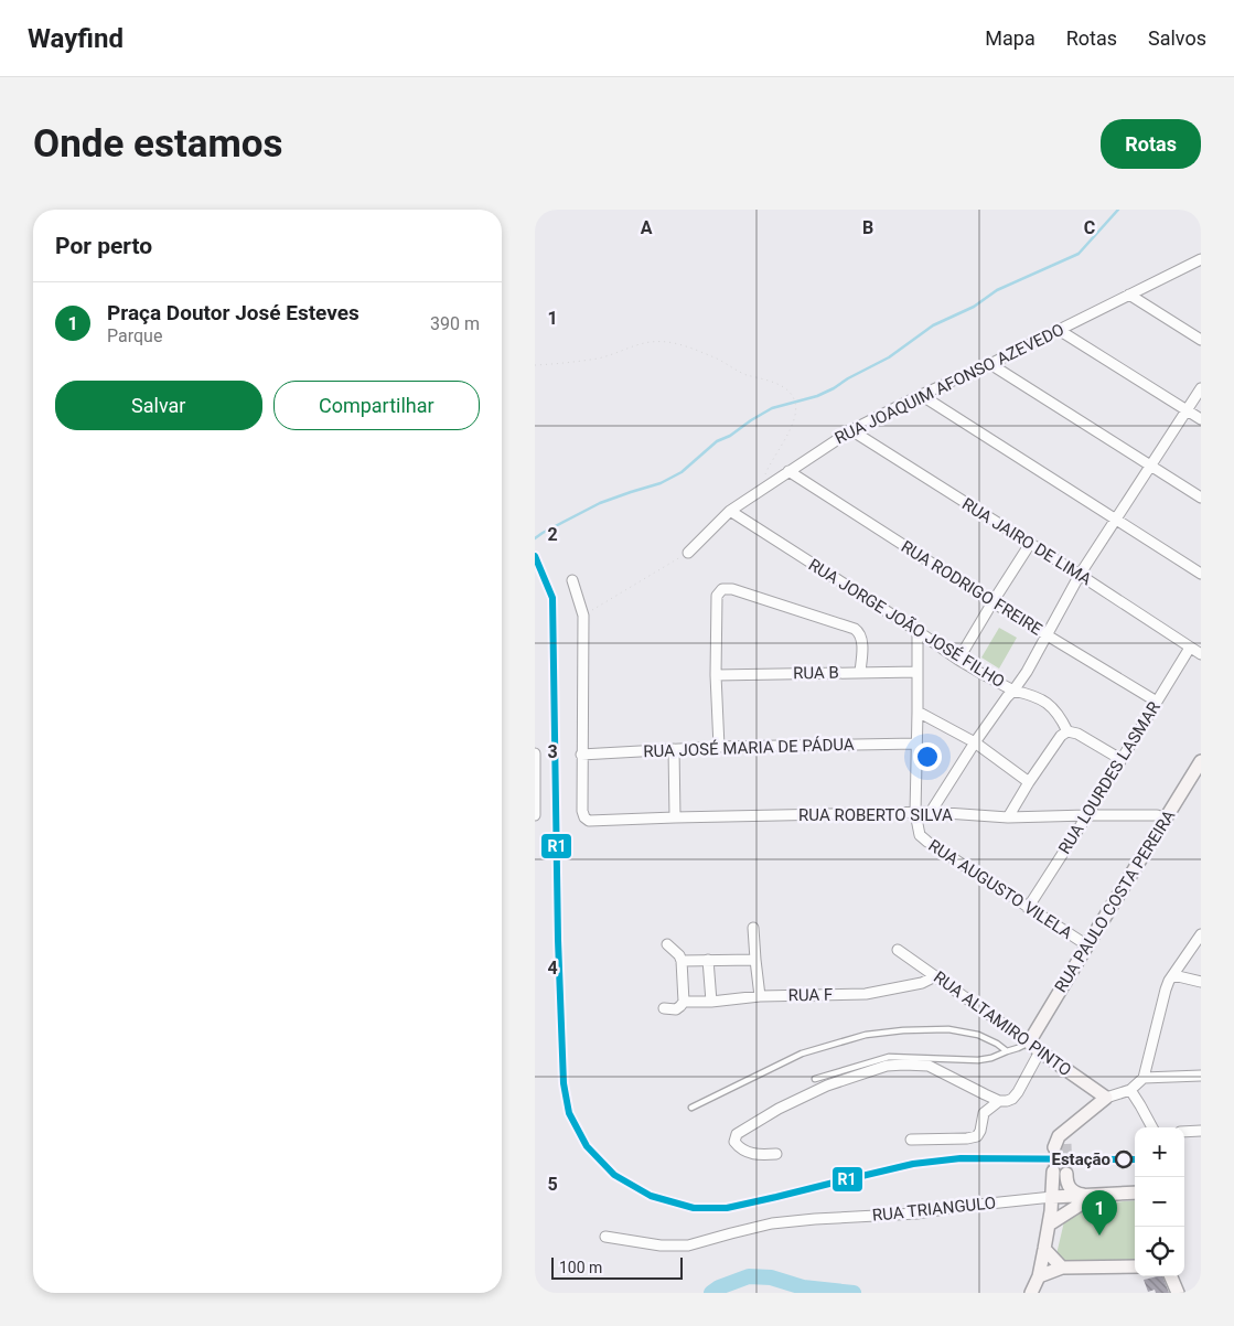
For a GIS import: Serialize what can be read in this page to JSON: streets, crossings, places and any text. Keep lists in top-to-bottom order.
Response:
{
  "streets": {
    "street": [
      "RUA JOAQUIM AFONSO AZEVEDO",
      "RUA JAIRO DE LIMA",
      "RUA RODRIGO FREIRE",
      "RUA JORGE JOÃO JOSÉ FILHO",
      "RUA B",
      "RUA JOSÉ MARIA DE PÁDUA",
      "RUA LOURDES LASMAR",
      "RUA ROBERTO SILVA",
      "RUA AUGUSTO VILELA",
      "RUA PAULO COSTA PEREIRA",
      "RUA F",
      "RUA ALTAMIRO PINTO",
      "RUA TRIANGULO"
    ]
  },
  "crossings": [
    ["RUA JOAQUIM AFONSO AZEVEDO", "RUA JAIRO DE LIMA"],
    ["RUA JOAQUIM AFONSO AZEVEDO", "RUA RODRIGO FREIRE"],
    ["RUA JOAQUIM AFONSO AZEVEDO", "RUA JORGE JOÃO JOSÉ FILHO"],
    ["RUA JAIRO DE LIMA", "RUA LOURDES LASMAR"],
    ["RUA RODRIGO FREIRE", "RUA LOURDES LASMAR"],
    ["RUA JORGE JOÃO JOSÉ FILHO", "RUA ROBERTO SILVA"],
    ["RUA JORGE JOÃO JOSÉ FILHO", "RUA AUGUSTO VILELA"],
    ["RUA B", "RUA AUGUSTO VILELA"],
    ["RUA JOSÉ MARIA DE PÁDUA", "RUA ROBERTO SILVA"],
    ["RUA JOSÉ MARIA DE PÁDUA", "RUA AUGUSTO VILELA"],
    ["RUA LOURDES LASMAR", "RUA ROBERTO SILVA"],
    ["RUA LOURDES LASMAR", "RUA AUGUSTO VILELA"],
    ["RUA ROBERTO SILVA", "RUA AUGUSTO VILELA"],
    ["RUA ROBERTO SILVA", "RUA PAULO COSTA PEREIRA"],
    ["RUA AUGUSTO VILELA", "RUA PAULO COSTA PEREIRA"],
    ["RUA PAULO COSTA PEREIRA", "RUA ALTAMIRO PINTO"],
    ["RUA F", "RUA ALTAMIRO PINTO"]
  ],
  "places": ["Estação"],
  "lines": ["transit line R1"],
  "scale_bar": "100 m",
  "page": {
    "header": "Wayfind",
    "nav": ["Mapa", "Rotas", "Salvos"],
    "buttons": [
      "Rotas",
      ["Salvar", "Compartilhar"]
    ],
    "title": "Onde estamos",
    "heading": "Por perto",
    "list": [
      {
        "mark": "1",
        "name": "Praça Doutor José Esteves",
        "note": "Parque",
        "value": "390 m"
      }
    ],
    "map_buttons": ["+", "−"],
    "pins": "1",
    "scale": "100 m"
  },
  "grid": {
    "columns": ["A", "B", "C"],
    "rows": [
      "1",
      "2",
      "3",
      "4",
      "5"
    ]
  }
}
